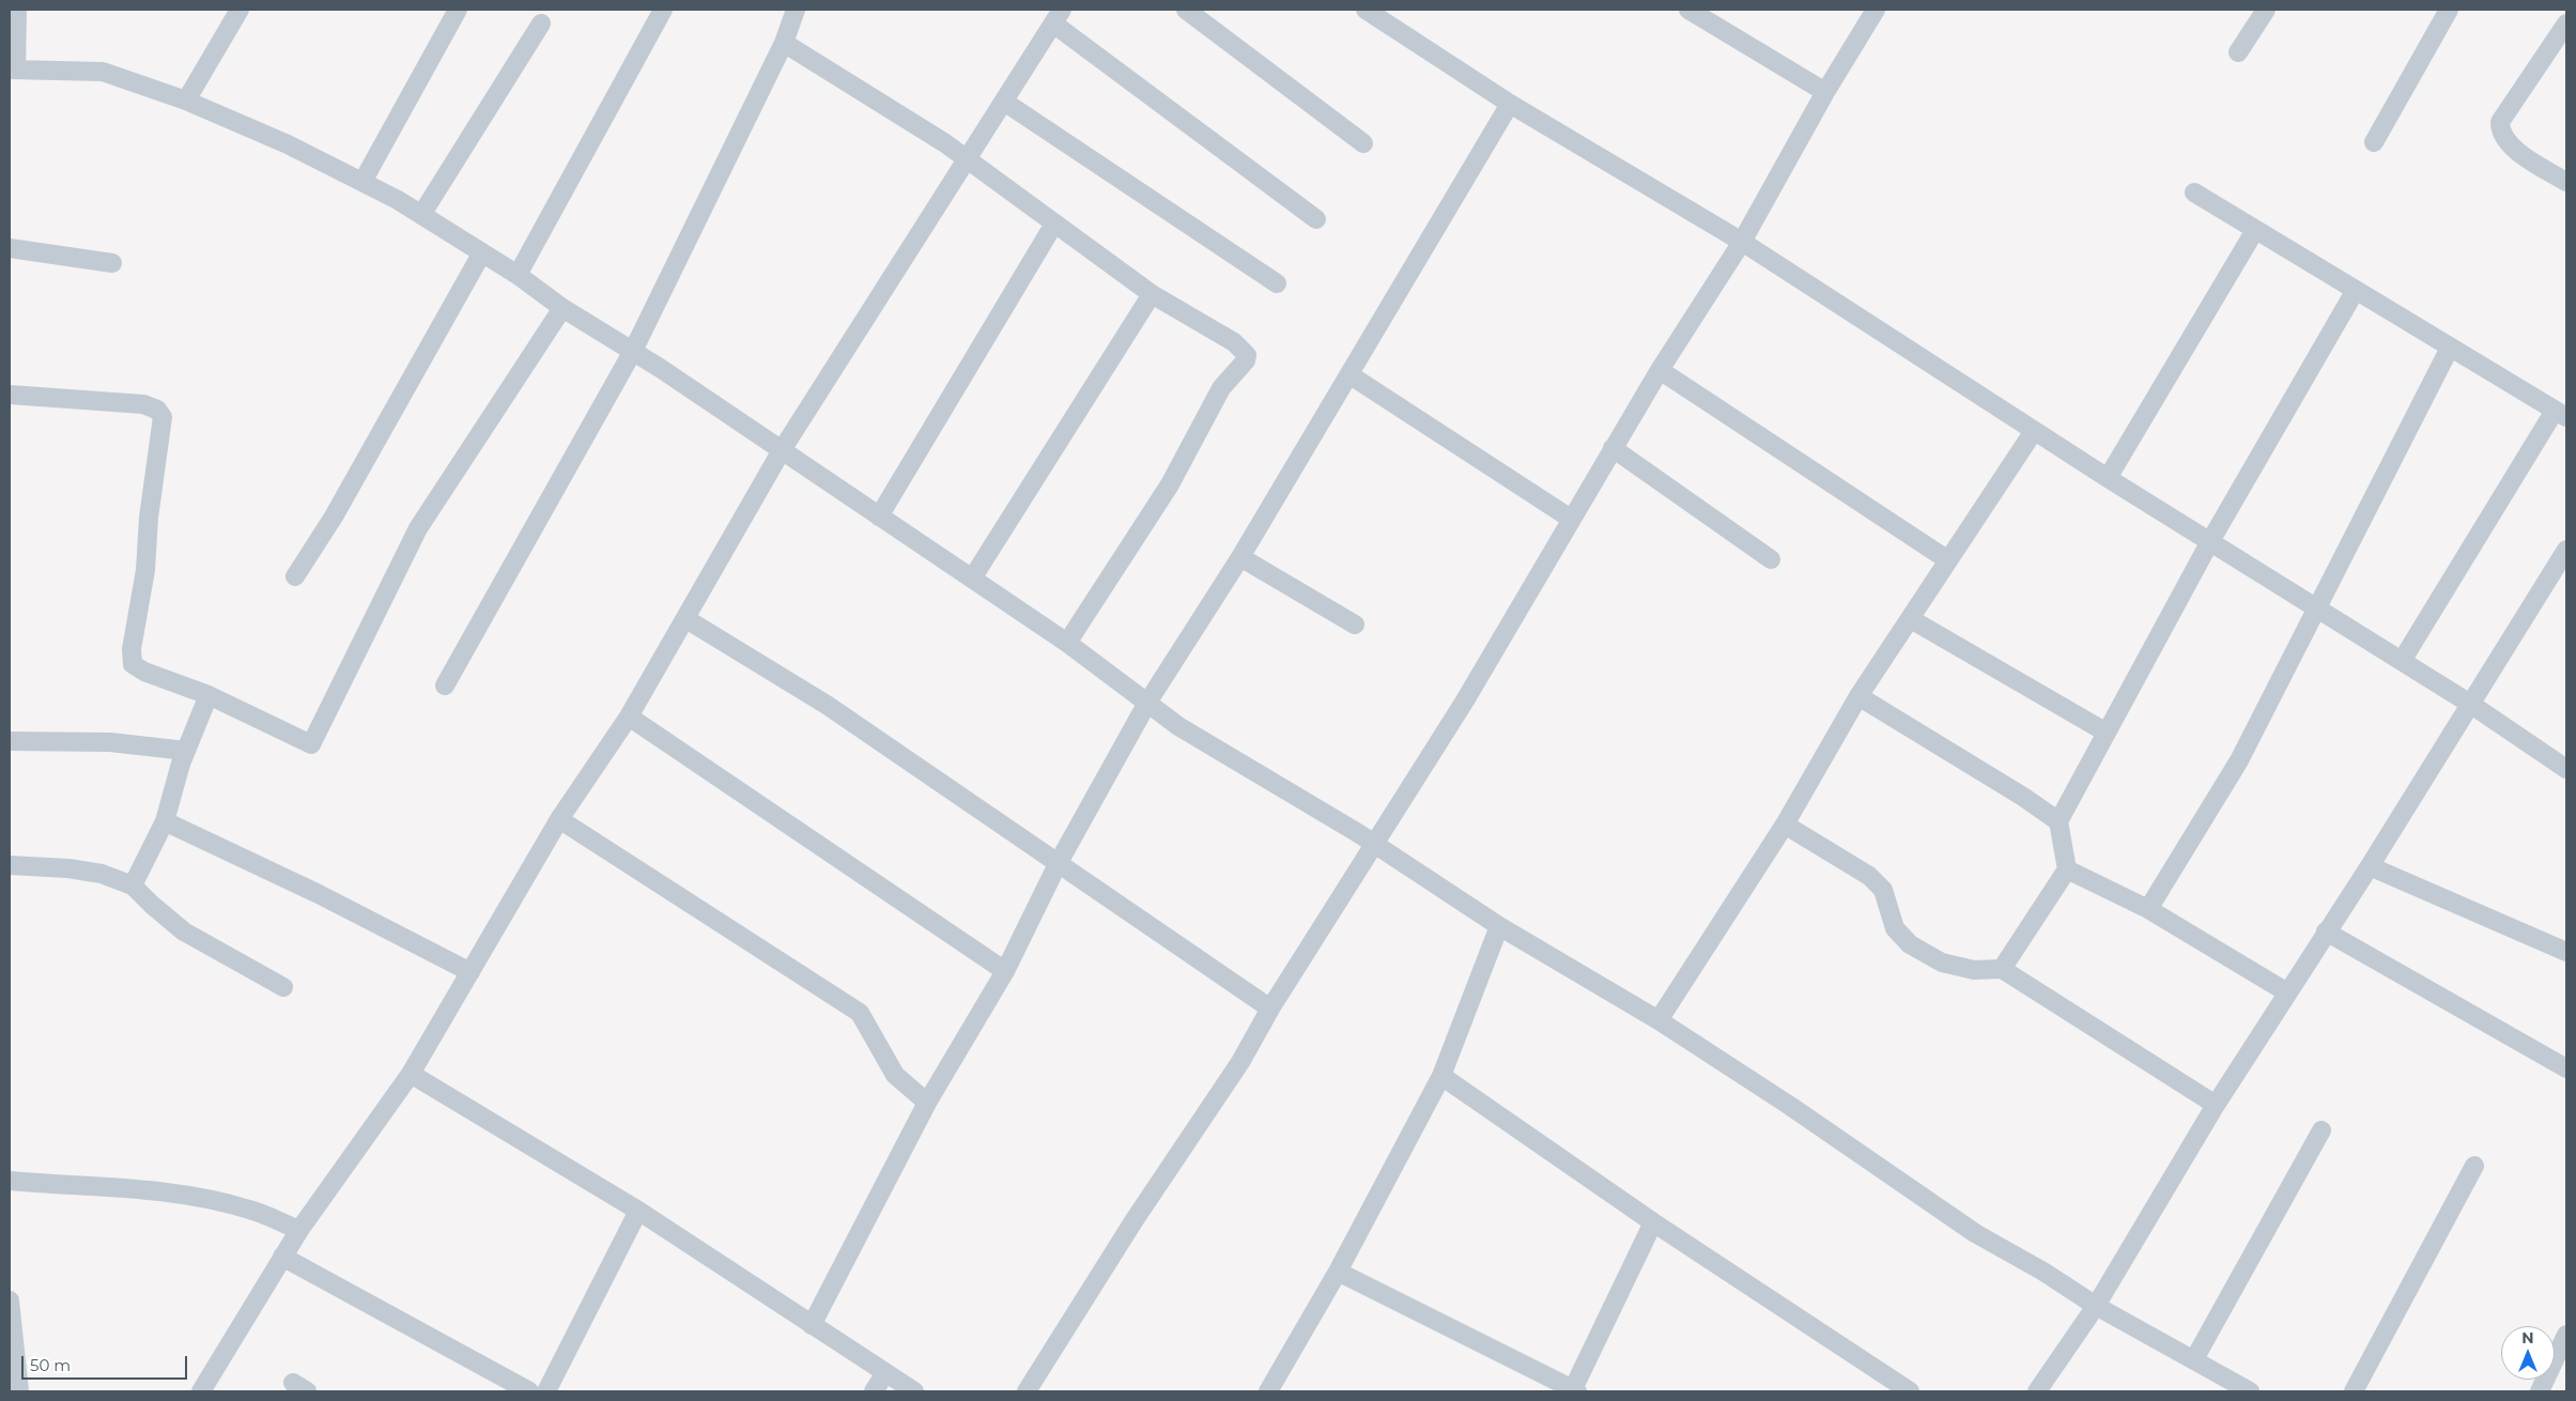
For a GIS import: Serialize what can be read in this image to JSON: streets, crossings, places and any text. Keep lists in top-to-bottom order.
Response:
{
  "scale_bar": "50 m",
  "north": "top"
}
